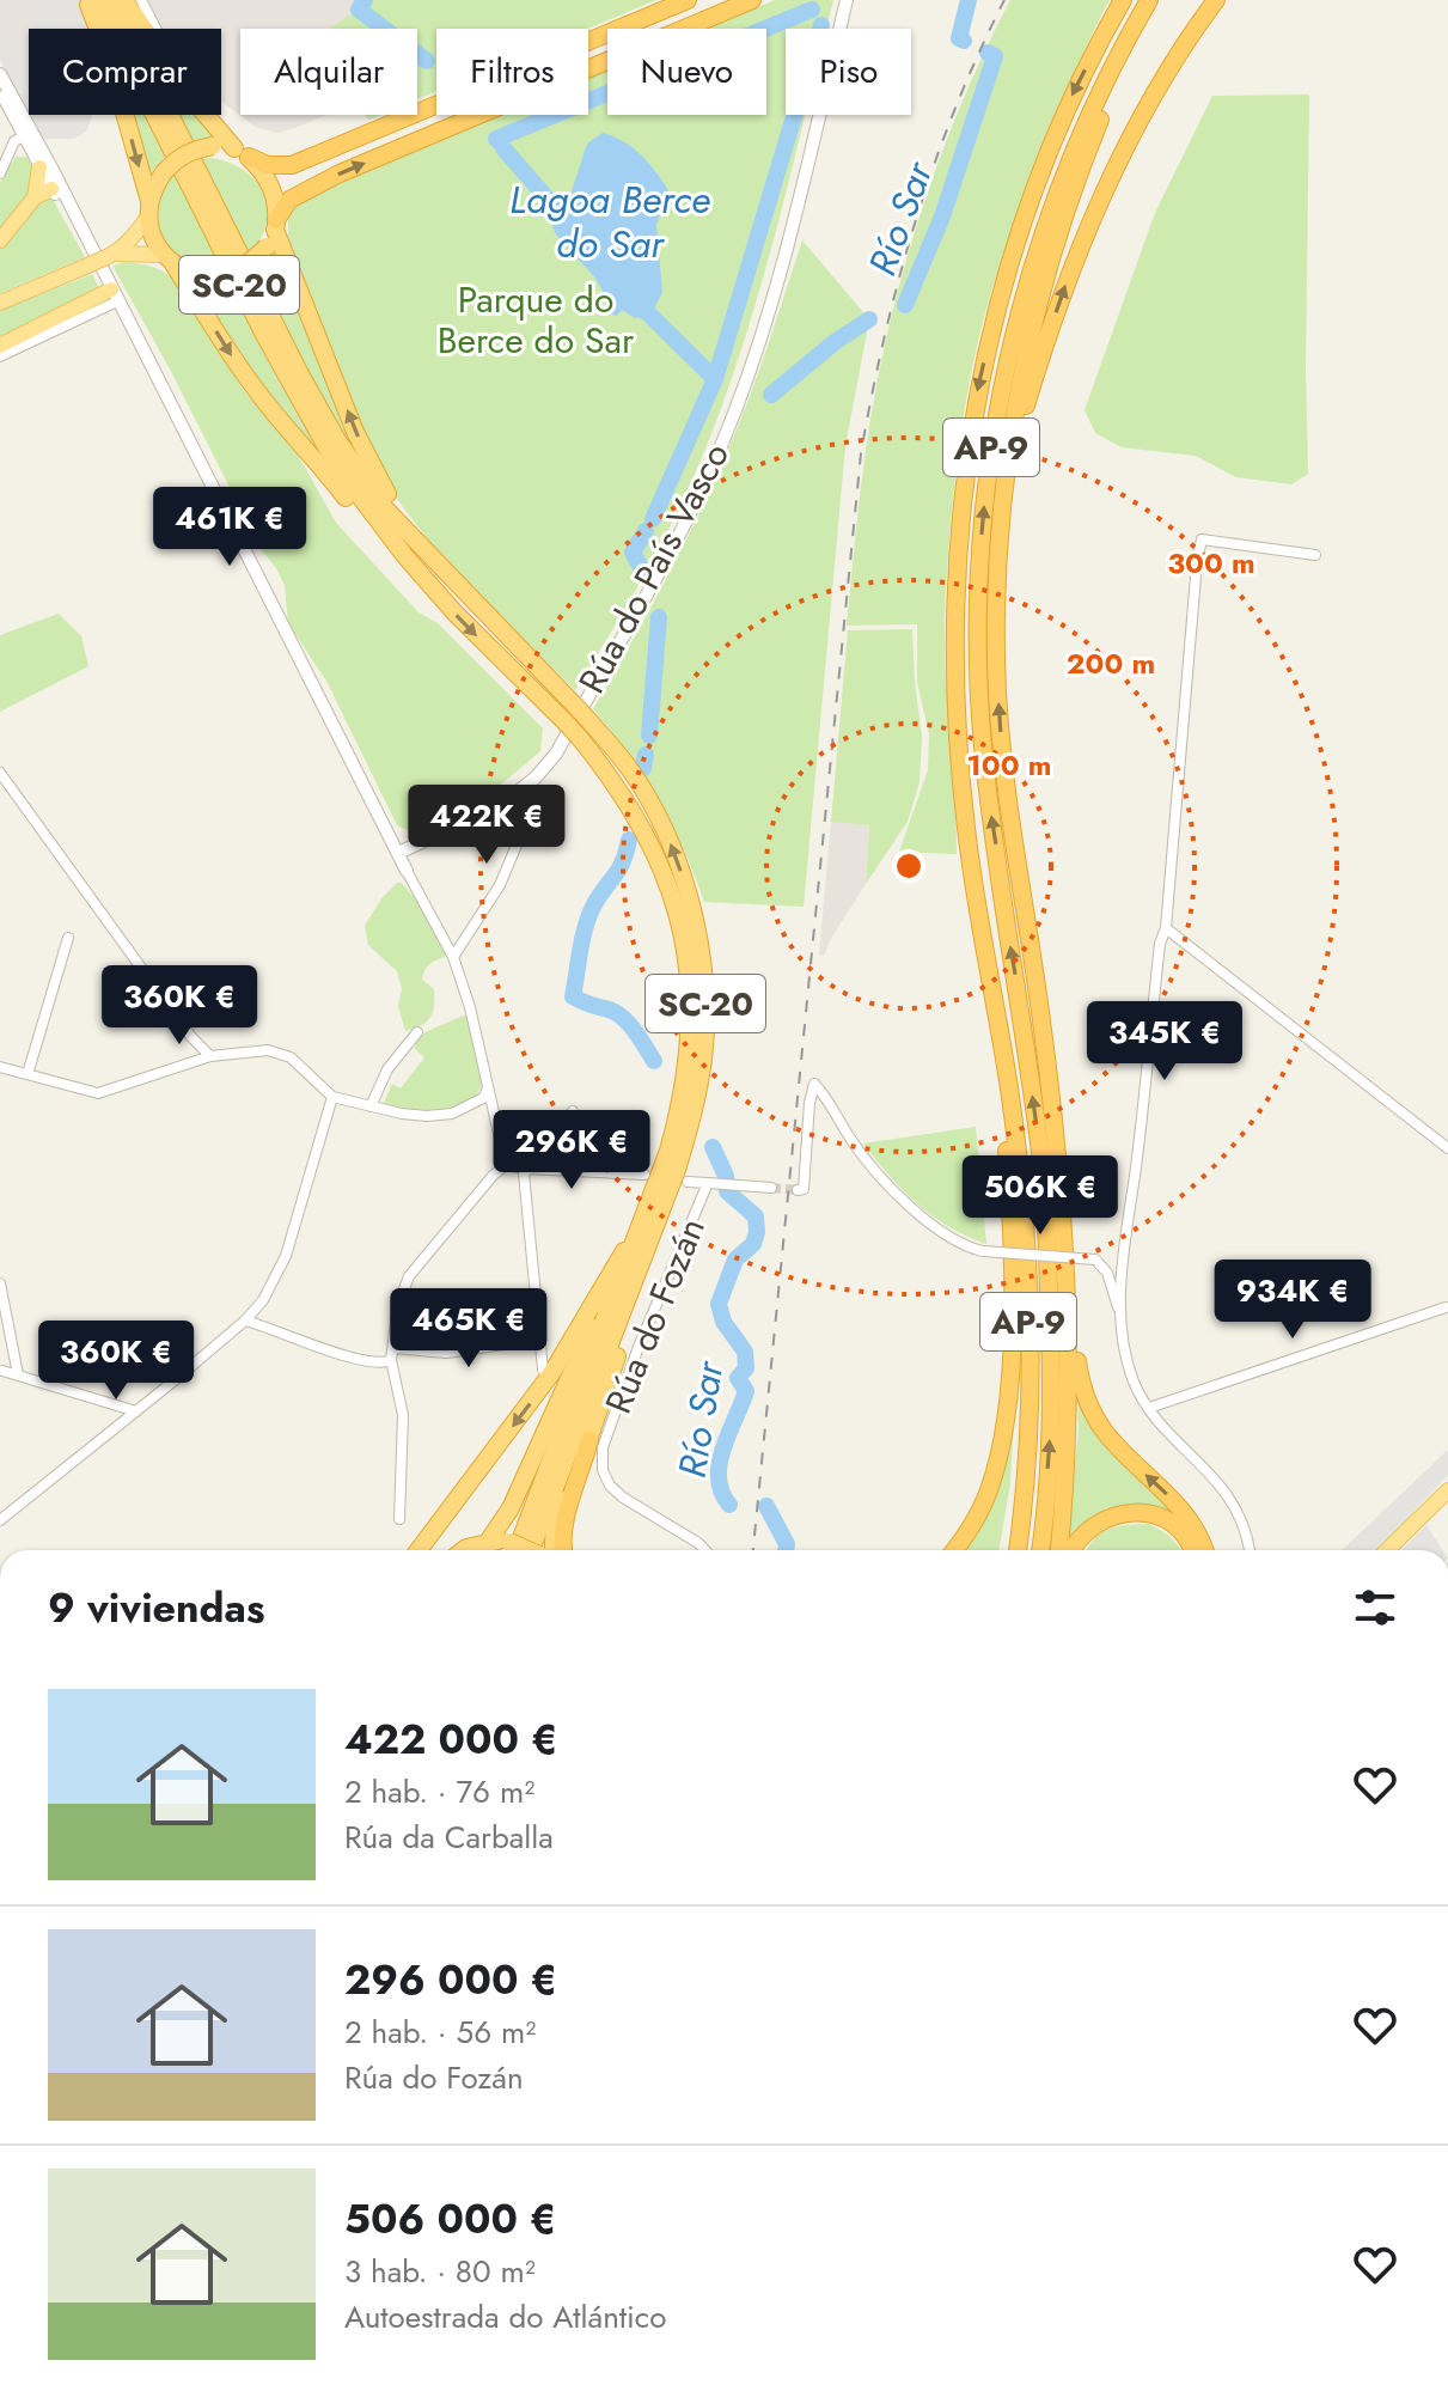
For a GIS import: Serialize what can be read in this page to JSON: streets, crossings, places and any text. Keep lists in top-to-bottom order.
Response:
{
  "streets": {
    "highway": ["SC-20", "AP-9"],
    "street": ["Rúa do País Vasco", "Rúa do Fozán"]
  },
  "water": ["Lagoa Berce do Sar", "Río Sar"],
  "parks": ["Parque do Berce do Sar"],
  "page": {
    "chip": [
      "Comprar",
      "Alquilar",
      "Filtros",
      "Nuevo",
      "Piso"
    ],
    "price": [
      "461K €",
      "422K €",
      "360K €",
      "345K €",
      "296K €",
      "506K €",
      "934K €",
      "465K €",
      "360K €"
    ],
    "heading": "9 viviendas",
    "list": [
      {
        "name": "422 000 €",
        "note": "2 hab. · 76 m² · Rúa da Carballa"
      },
      {
        "name": "296 000 €",
        "note": "2 hab. · 56 m² · Rúa do Fozán"
      },
      {
        "name": "506 000 €",
        "note": "3 hab. · 80 m² · Autoestrada do Atlántico"
      }
    ]
  },
  "rings": ["300 m", "200 m", "100 m"]
}
